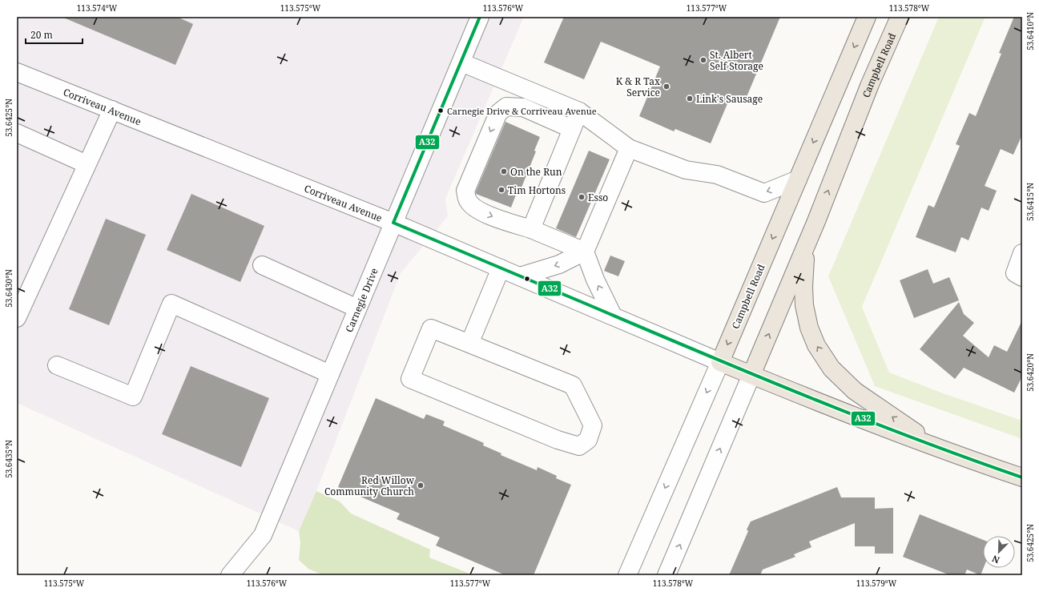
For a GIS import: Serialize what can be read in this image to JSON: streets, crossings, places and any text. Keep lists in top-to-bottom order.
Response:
{
  "streets": {
    "main road": ["Campbell Road"],
    "street": ["Corriveau Avenue", "Carnegie Drive"]
  },
  "crossings": [
    ["Campbell Road", "Corriveau Avenue"],
    ["Corriveau Avenue", "Carnegie Drive"]
  ],
  "places": [
    "St. Albert Self Storage",
    "K & R Tax Service",
    "Link's Sausage",
    "Carnegie Drive & Corriveau Avenue",
    "On the Run",
    "Tim Hortons",
    "Esso",
    "Red Willow Community Church"
  ],
  "lines": ["transit line A32"],
  "scale_bar": "20 m",
  "north": "bottom left",
  "coordinates": [
    "113.574°W",
    "113.575°W",
    "113.576°W",
    "113.577°W",
    "113.578°W",
    "53.6410°N",
    "53.6425°N",
    "53.6415°N",
    "53.6430°N",
    "53.6420°N",
    "53.6435°N",
    "113.579°W"
  ]
}
